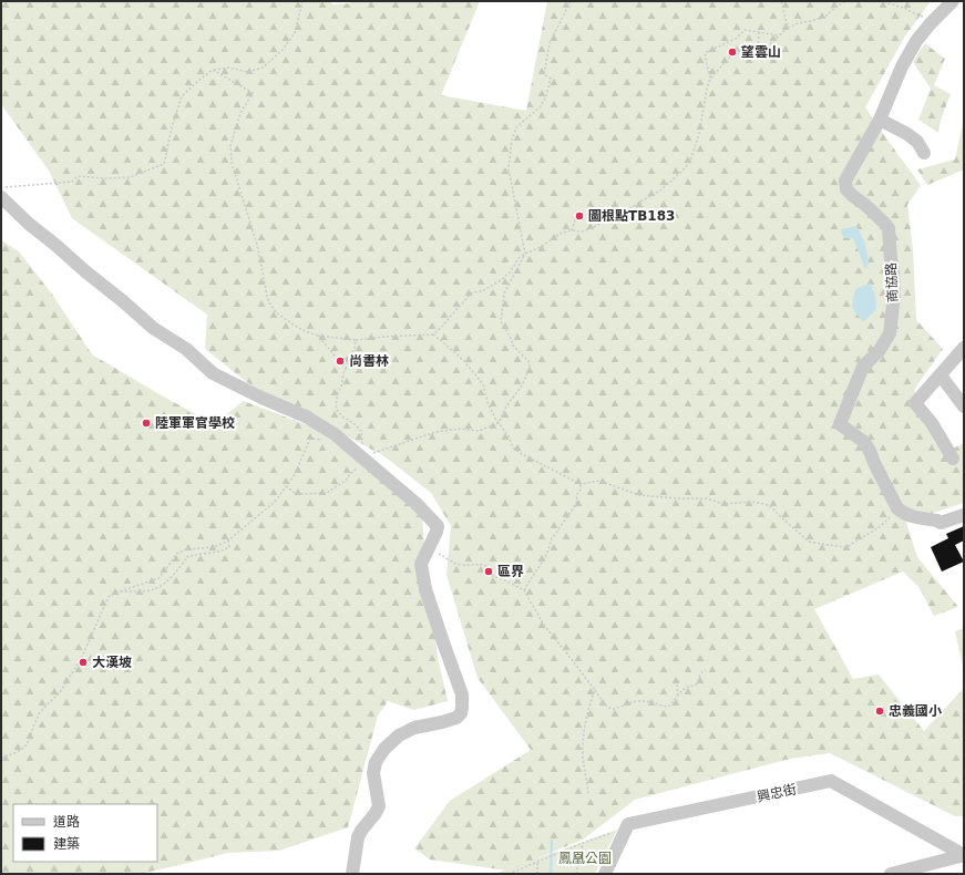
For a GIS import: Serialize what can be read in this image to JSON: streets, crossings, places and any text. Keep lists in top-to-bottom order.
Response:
{
  "streets": {
    "street": ["商協路", "興忠街"]
  },
  "parks": ["鳳凰公園"],
  "places": [
    "望雲山",
    "圖根點TB183",
    "尚書林",
    "陸軍軍官學校",
    "區界",
    "大漢坡",
    "忠義國小"
  ],
  "legend": ["道路", "建築"]
}
